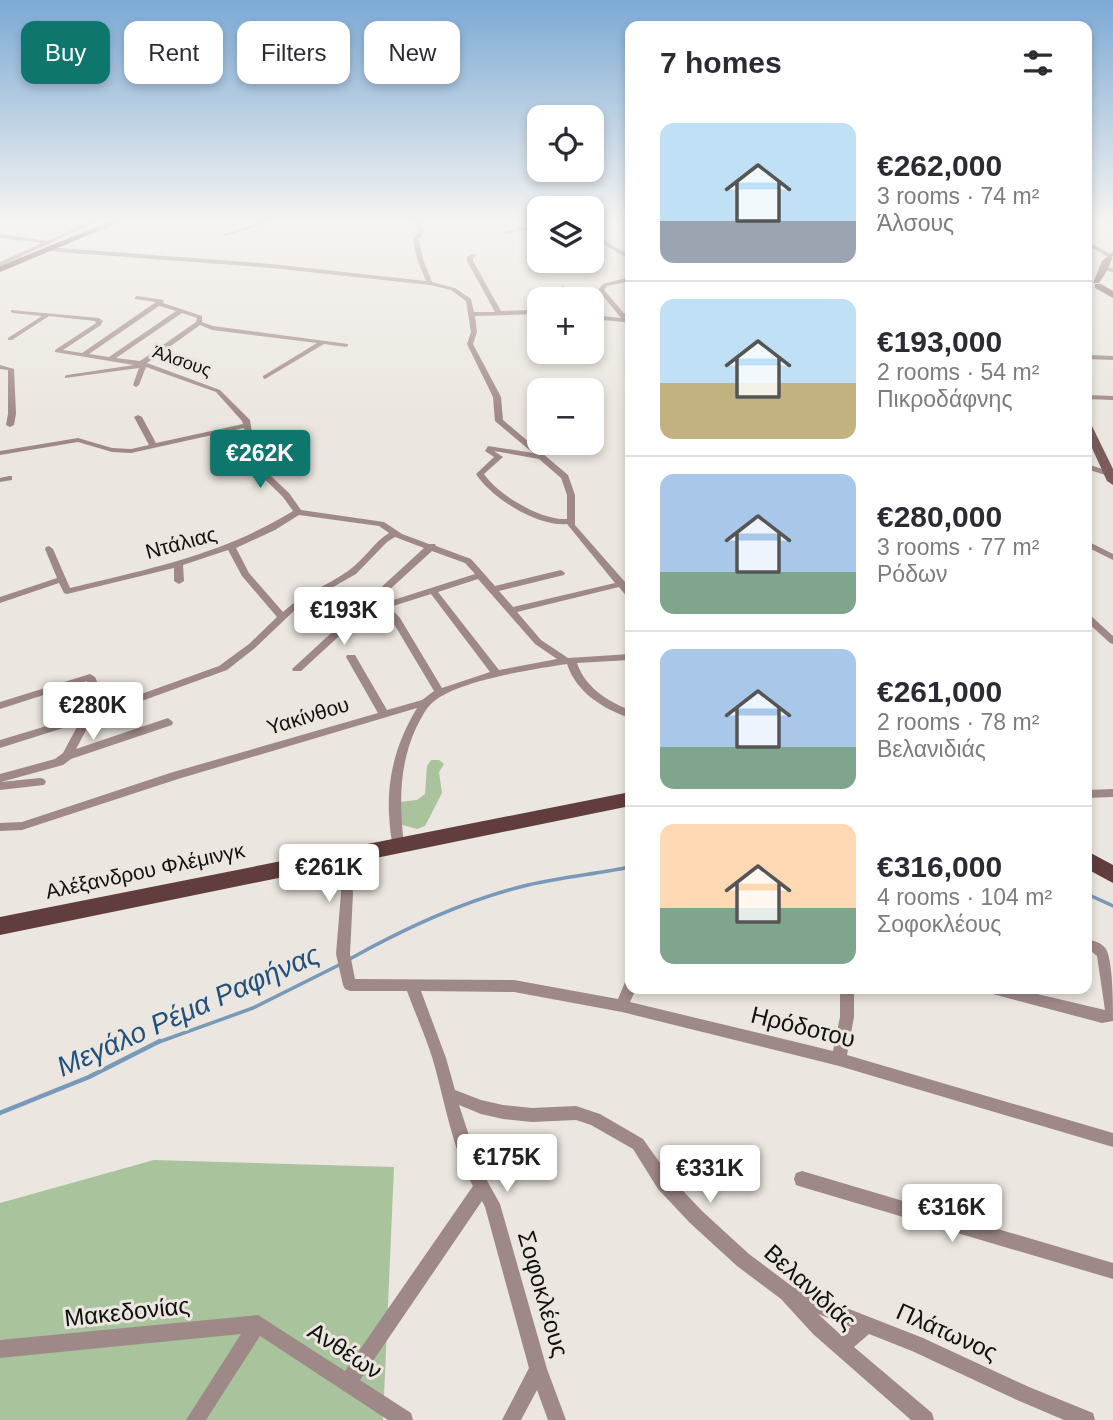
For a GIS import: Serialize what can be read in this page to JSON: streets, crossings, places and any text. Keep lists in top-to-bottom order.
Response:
{
  "streets": {
    "main road": ["Αλέξανδρου Φλέμινγκ"],
    "street": [
      "Άλσους",
      "Ντάλιας",
      "Υακίνθου",
      "Ηρόδοτου",
      "Βελανιδιάς",
      "Σοφοκλέους",
      "Μακεδονίας",
      "Πλάτωνος",
      "Ανθέων"
    ]
  },
  "crossings": [
    ["Άλσους", "Ντάλιας"],
    ["Αλέξανδρου Φλέμινγκ", "Ηρόδοτου"],
    ["Ηρόδοτου", "Σοφοκλέους"],
    ["Βελανιδιάς", "Σοφοκλέους"],
    ["Βελανιδιάς", "Πλάτωνος"],
    ["Μακεδονίας", "Ανθέων"]
  ],
  "water": ["Μεγάλο Ρέμα Ραφήνας"],
  "page": {
    "chip": [
      "Buy",
      "Rent",
      "Filters",
      "New"
    ],
    "heading": "7 homes",
    "map_buttons": ["+", "−"],
    "list": [
      {
        "name": "€262,000",
        "note": "3 rooms · 74 m² · Άλσους"
      },
      {
        "name": "€193,000",
        "note": "2 rooms · 54 m² · Πικροδάφνης"
      },
      {
        "name": "€280,000",
        "note": "3 rooms · 77 m² · Ρόδων"
      },
      {
        "name": "€261,000",
        "note": "2 rooms · 78 m² · Βελανιδιάς"
      },
      {
        "name": "€316,000",
        "note": "4 rooms · 104 m² · Σοφοκλέους"
      }
    ],
    "price": [
      "€262K",
      "€193K",
      "€280K",
      "€261K",
      "€175K",
      "€331K",
      "€316K"
    ]
  }
}
